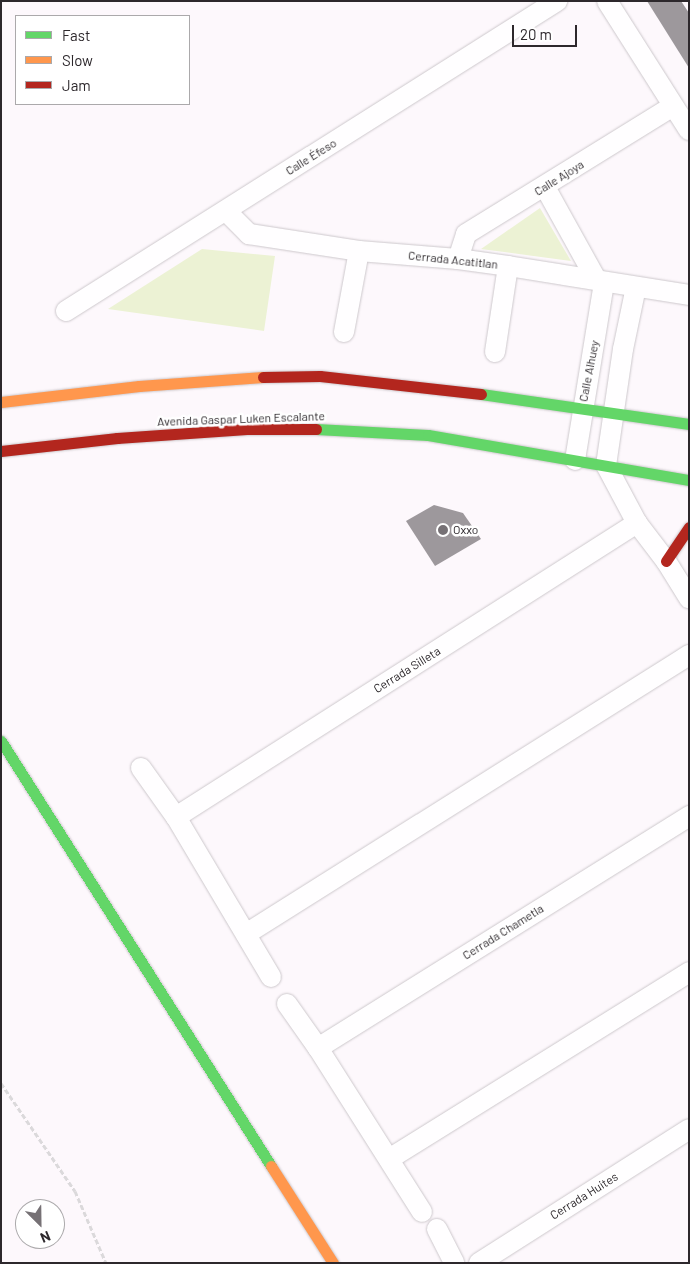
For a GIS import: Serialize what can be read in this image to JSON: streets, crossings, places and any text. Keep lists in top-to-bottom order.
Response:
{
  "streets": {
    "street": [
      "Calle Éfeso",
      "Calle Ajoya",
      "Cerrada Acatitlan",
      "Calle Alhuey",
      "Avenida Gaspar Luken Escalante",
      "Cerrada Silleta",
      "Cerrada Chametla",
      "Cerrada Huites"
    ]
  },
  "crossings": [
    ["Calle Éfeso", "Cerrada Acatitlan"],
    ["Calle Ajoya", "Cerrada Acatitlan"],
    ["Cerrada Acatitlan", "Calle Alhuey"],
    ["Calle Alhuey", "Avenida Gaspar Luken Escalante"]
  ],
  "places": ["Oxxo"],
  "legend": ["Fast", "Slow", "Jam"],
  "scale_bar": "20 m",
  "north": "bottom right"
}
